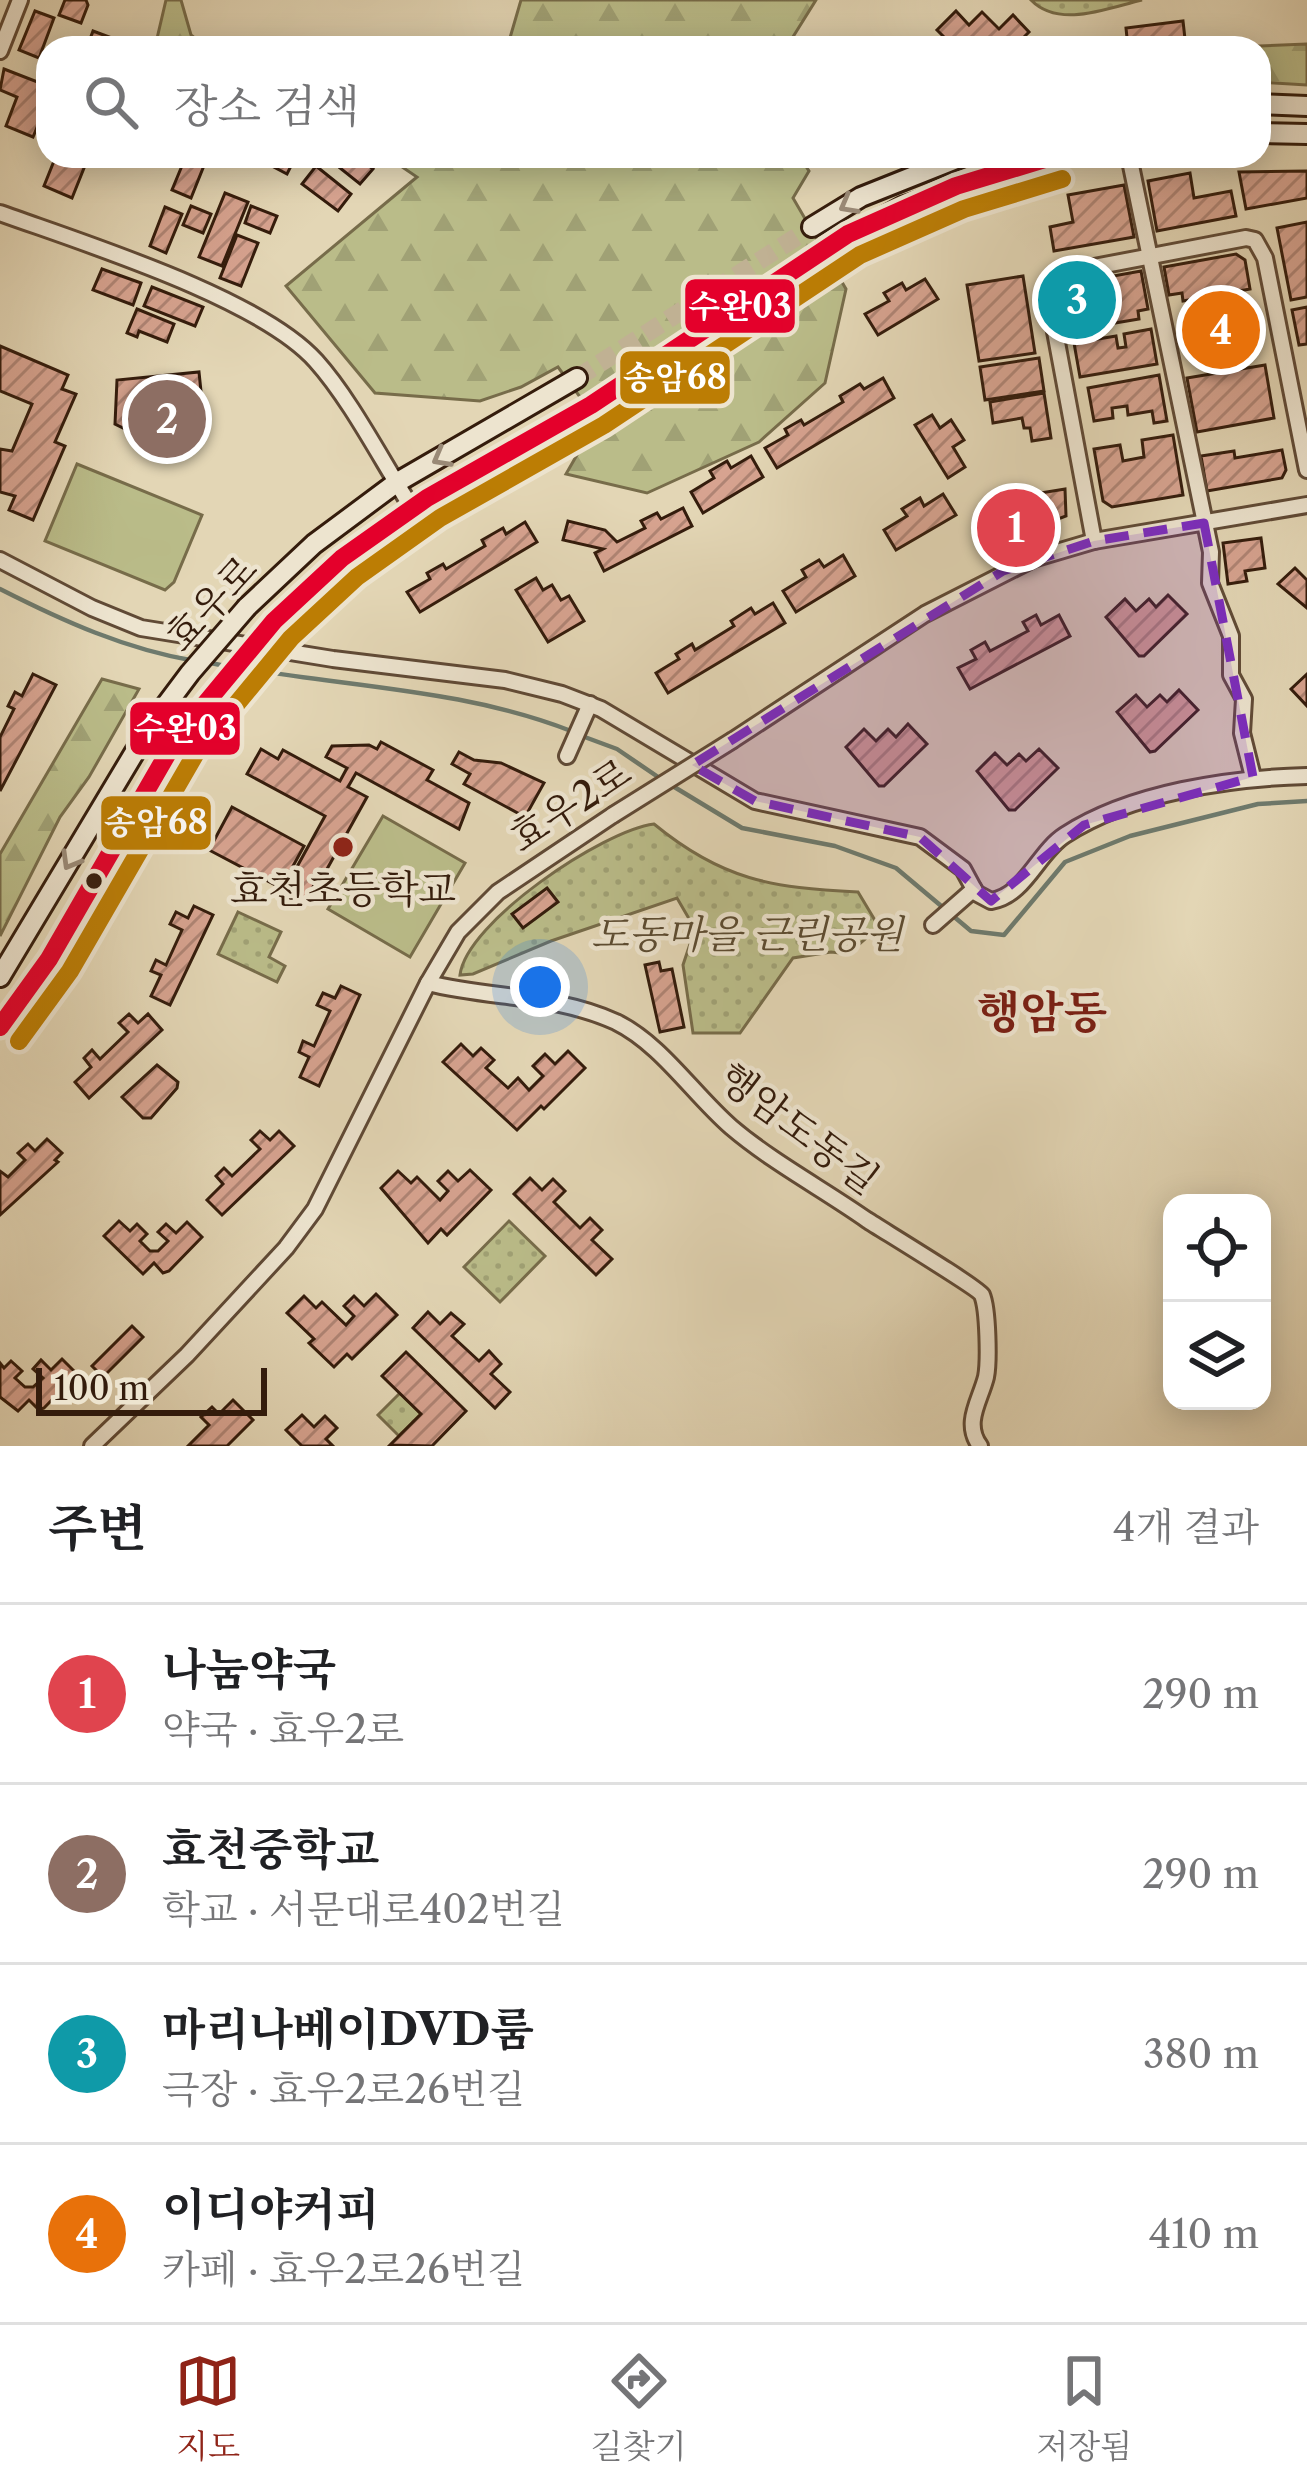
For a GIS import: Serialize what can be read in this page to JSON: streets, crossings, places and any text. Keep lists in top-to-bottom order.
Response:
{
  "streets": {
    "main road": ["효우로"],
    "street": ["효우2로", "행암도동길"]
  },
  "crossings": [
    ["효우2로", "행암도동길"]
  ],
  "districts": ["행암동"],
  "parks": ["도동마을 근린공원"],
  "places": ["효천초등학교"],
  "lines": ["transit line 수완03", "transit line 송암68"],
  "scale_bar": "100 m",
  "page": {
    "search": "장소 검색",
    "pins": [
      "3",
      "4",
      "2",
      "1"
    ],
    "scale": "100 m",
    "heading": ["주변", "4개 결과"],
    "list": [
      {
        "mark": "1",
        "name": "나눔약국",
        "note": "약국 · 효우2로",
        "value": "290 m"
      },
      {
        "mark": "2",
        "name": "효천중학교",
        "note": "학교 · 서문대로402번길",
        "value": "290 m"
      },
      {
        "mark": "3",
        "name": "마리나베이DVD룸",
        "note": "극장 · 효우2로26번길",
        "value": "380 m"
      },
      {
        "mark": "4",
        "name": "이디야커피",
        "note": "카페 · 효우2로26번길",
        "value": "410 m"
      }
    ],
    "nav": ["지도", "길찾기", "저장됨"]
  }
}
